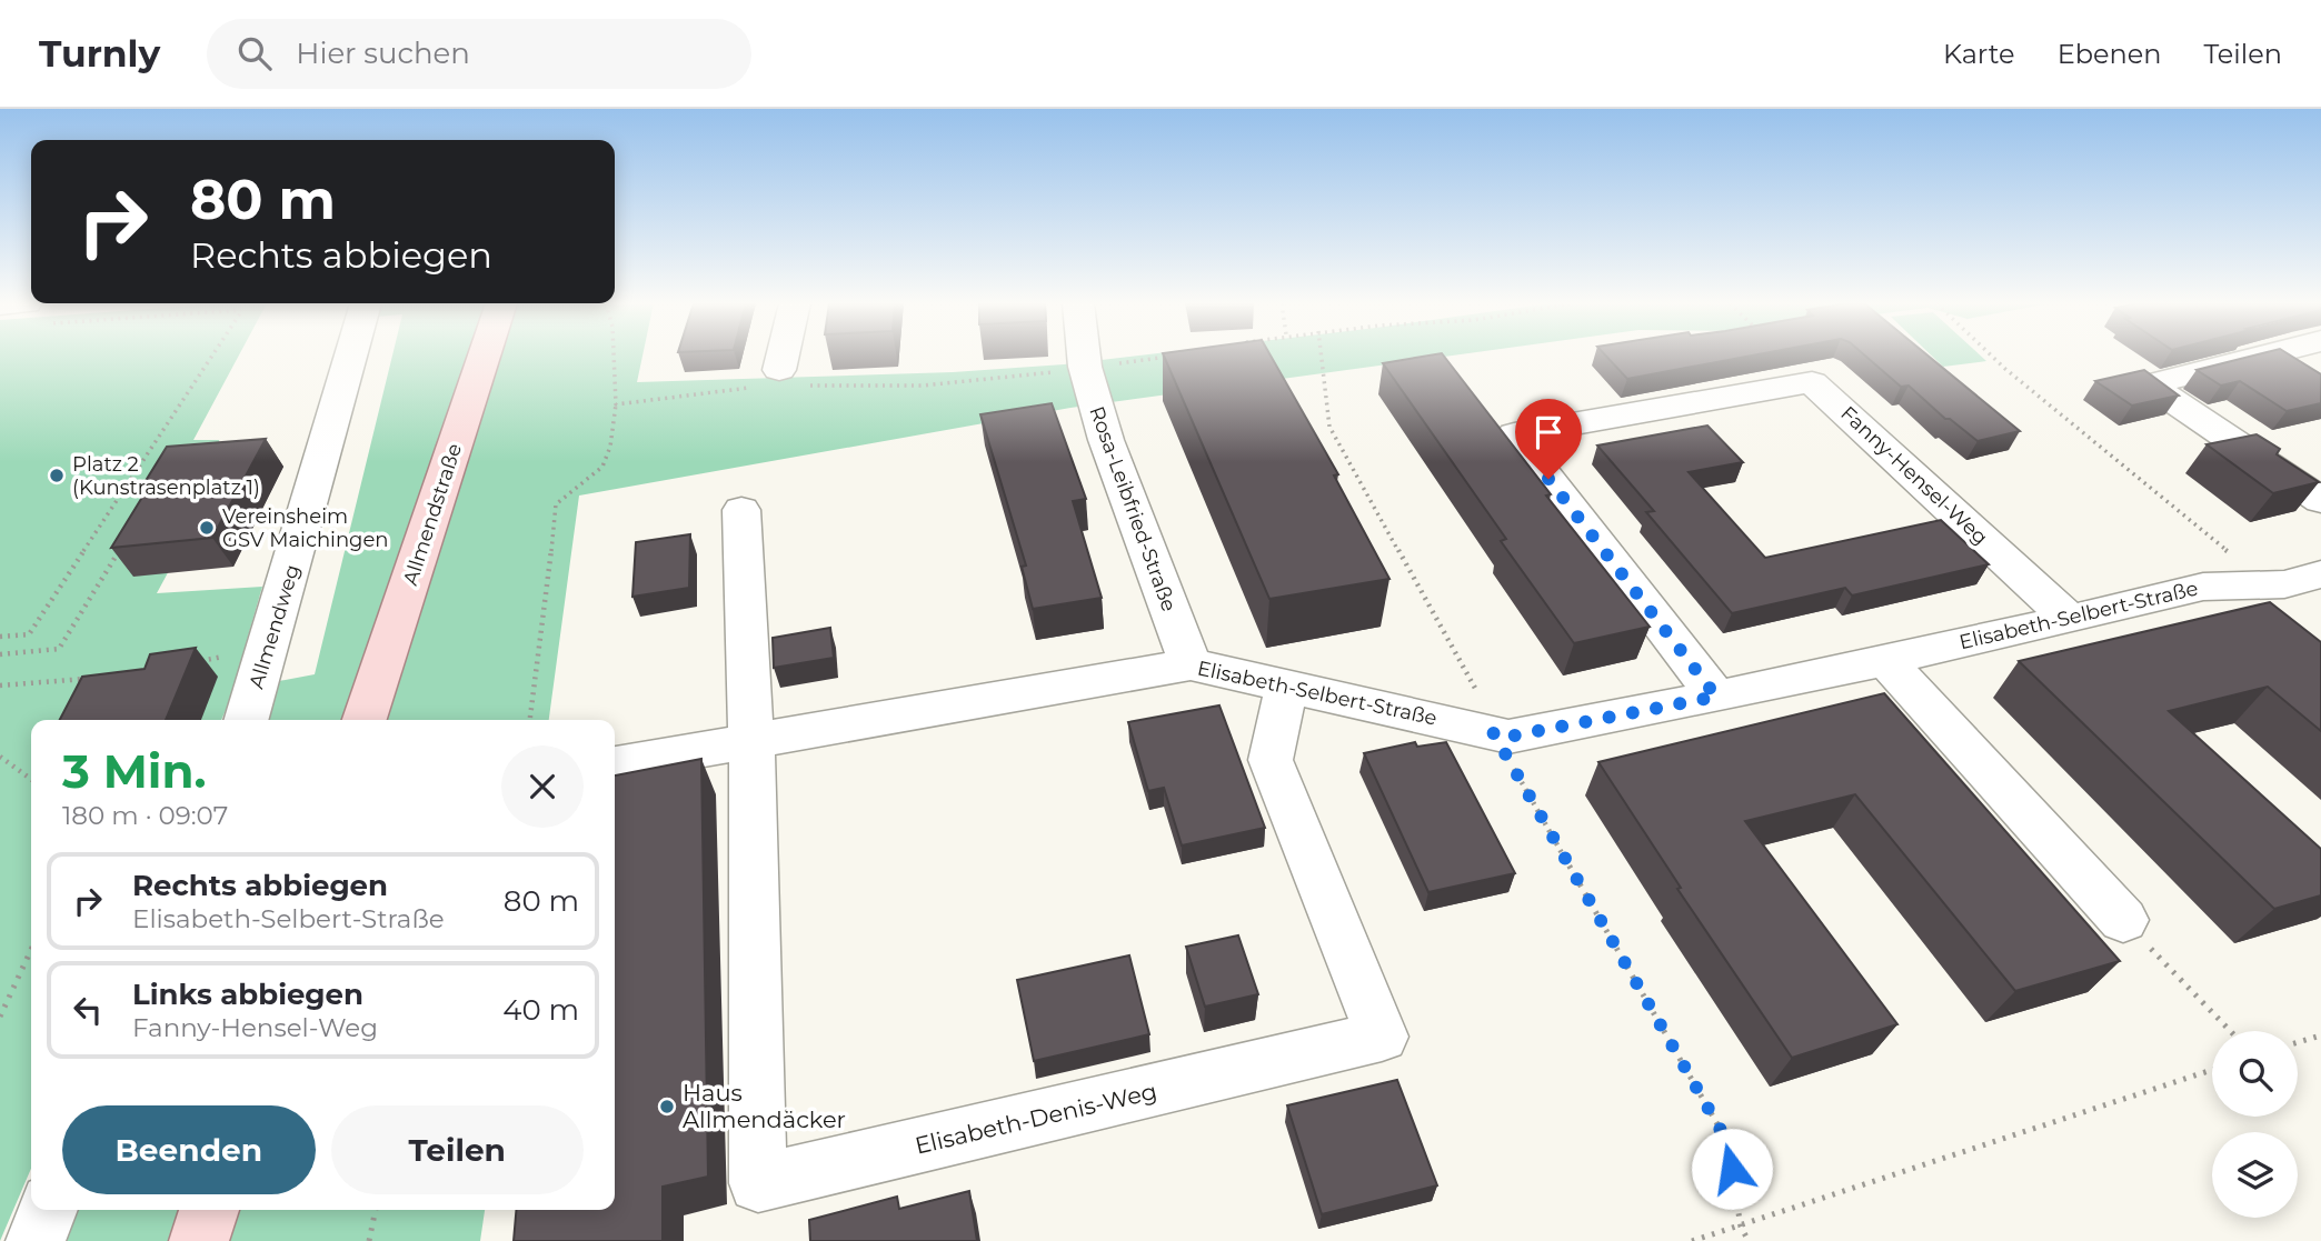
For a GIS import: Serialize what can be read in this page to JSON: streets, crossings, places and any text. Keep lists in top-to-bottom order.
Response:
{
  "streets": {
    "main road": ["Allmendstraße"],
    "street": [
      "Fanny-Hensel-Weg",
      "Rosa-Leibfried-Straße",
      "Elisabeth-Selbert-Straße",
      "Allmendweg",
      "Elisabeth-Denis-Weg"
    ]
  },
  "crossings": [
    ["Fanny-Hensel-Weg", "Elisabeth-Selbert-Straße"],
    ["Rosa-Leibfried-Straße", "Elisabeth-Selbert-Straße"],
    ["Elisabeth-Selbert-Straße", "Elisabeth-Denis-Weg"]
  ],
  "places": ["Platz 2 (Kunstrasenplatz 1)", "Vereinsheim GSV Maichingen", "Haus Allmendäcker"],
  "page": {
    "header": "Turnly",
    "search": "Hier suchen",
    "nav": ["Karte", "Ebenen", "Teilen"],
    "turn": ["80 m", "Rechts abbiegen"],
    "heading": ["3 Min.", "180 m · 09:07"],
    "list": [
      {
        "name": "Rechts abbiegen",
        "note": "Elisabeth-Selbert-Straße",
        "value": "80 m"
      },
      {
        "name": "Links abbiegen",
        "note": "Fanny-Hensel-Weg",
        "value": "40 m"
      }
    ],
    "buttons": ["Beenden", "Teilen"]
  }
}
